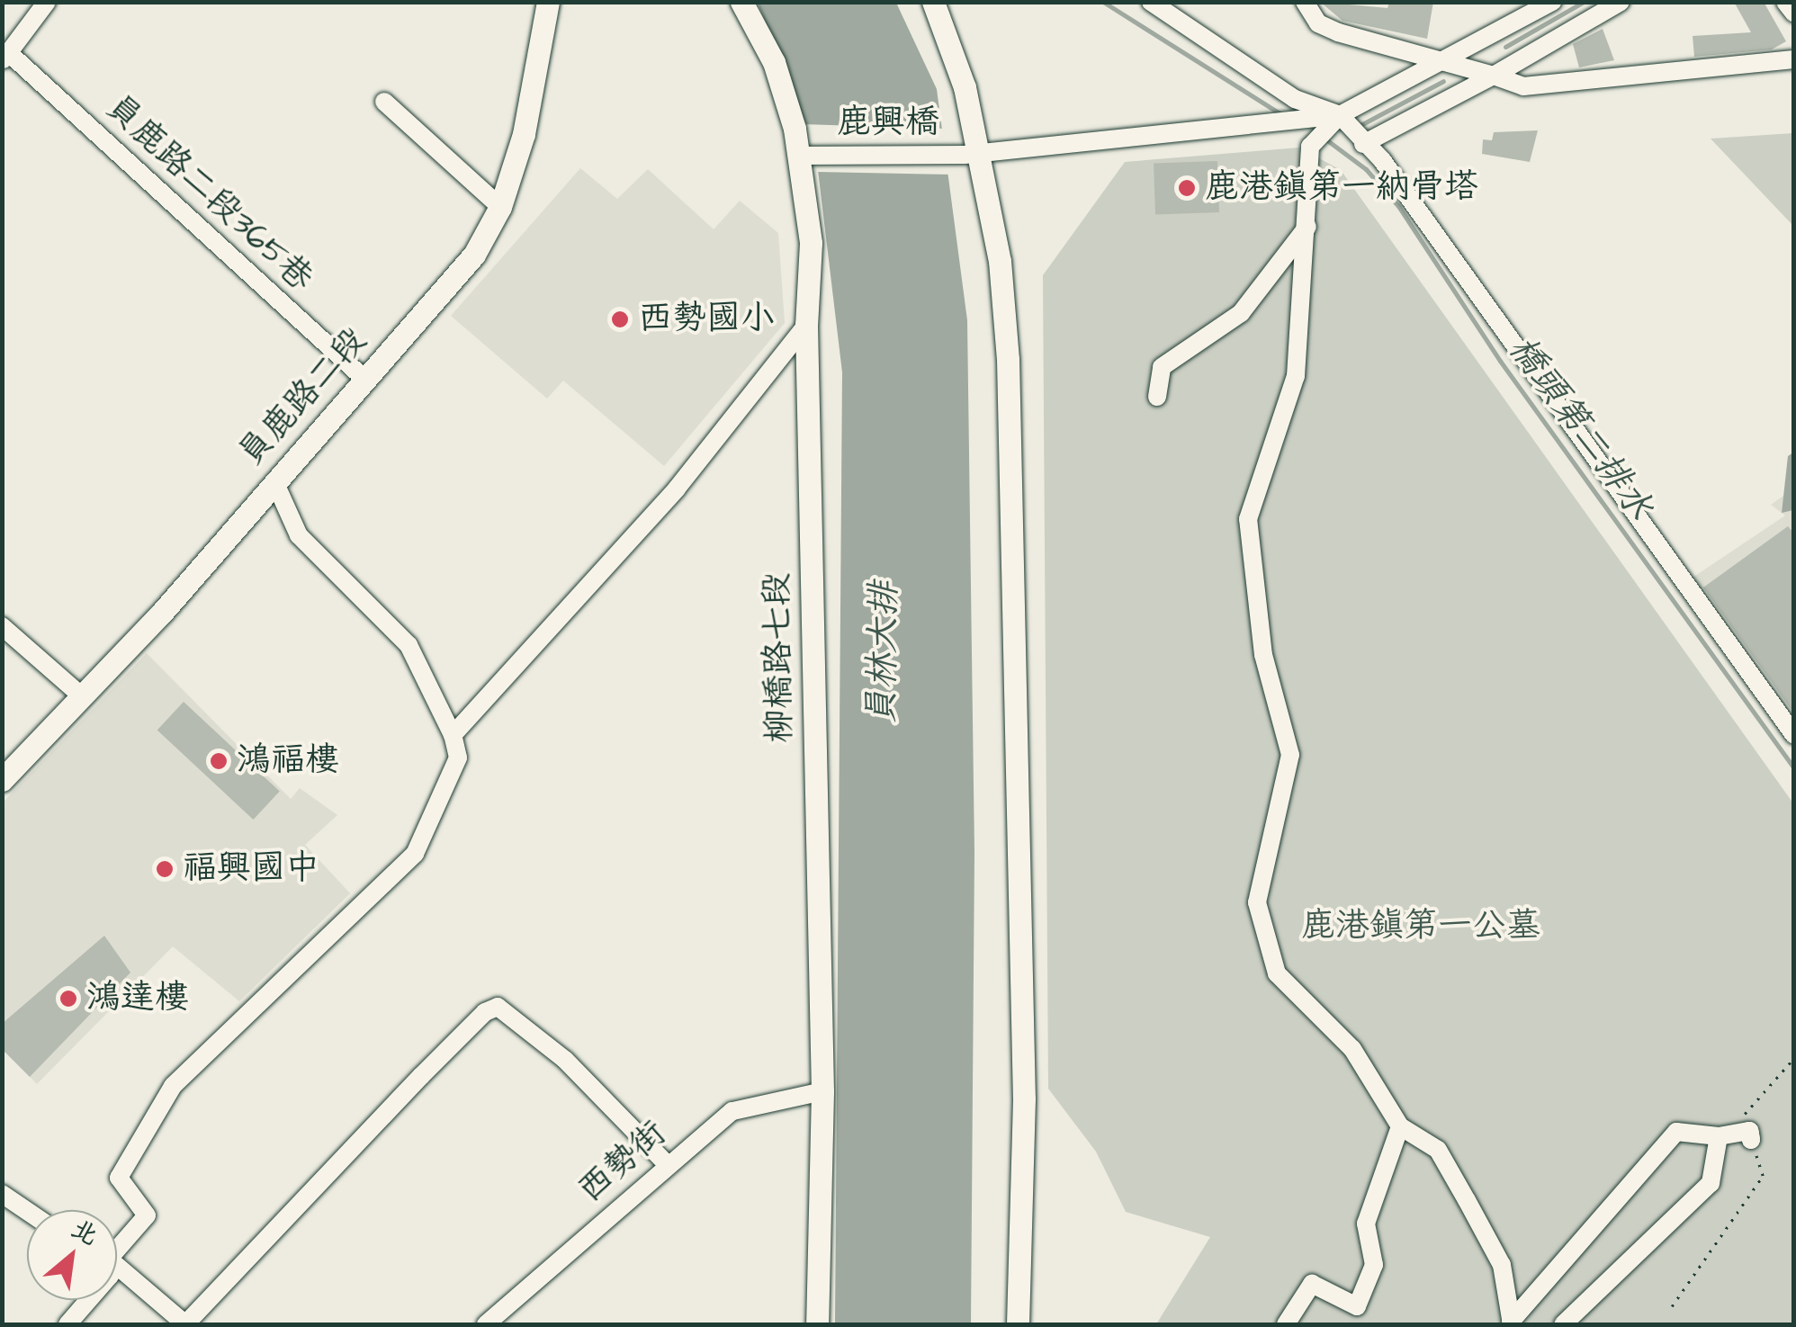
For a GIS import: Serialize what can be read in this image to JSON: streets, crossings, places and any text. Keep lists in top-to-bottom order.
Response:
{
  "streets": {
    "main road": ["員鹿路二段", "柳橋路七段"],
    "street": ["鹿興橋", "員鹿路二段365巷", "西勢街"]
  },
  "crossings": [
    ["鹿興橋", "柳橋路七段"],
    ["員鹿路二段365巷", "員鹿路二段"],
    ["柳橋路七段", "西勢街"]
  ],
  "water": ["橋頭第二排水", "員林大排"],
  "parks": ["鹿港鎮第一公墓"],
  "places": [
    "鹿港鎮第一納骨塔",
    "西勢國小",
    "鴻福樓",
    "福興國中",
    "鴻達樓"
  ],
  "north": "top right"
}
